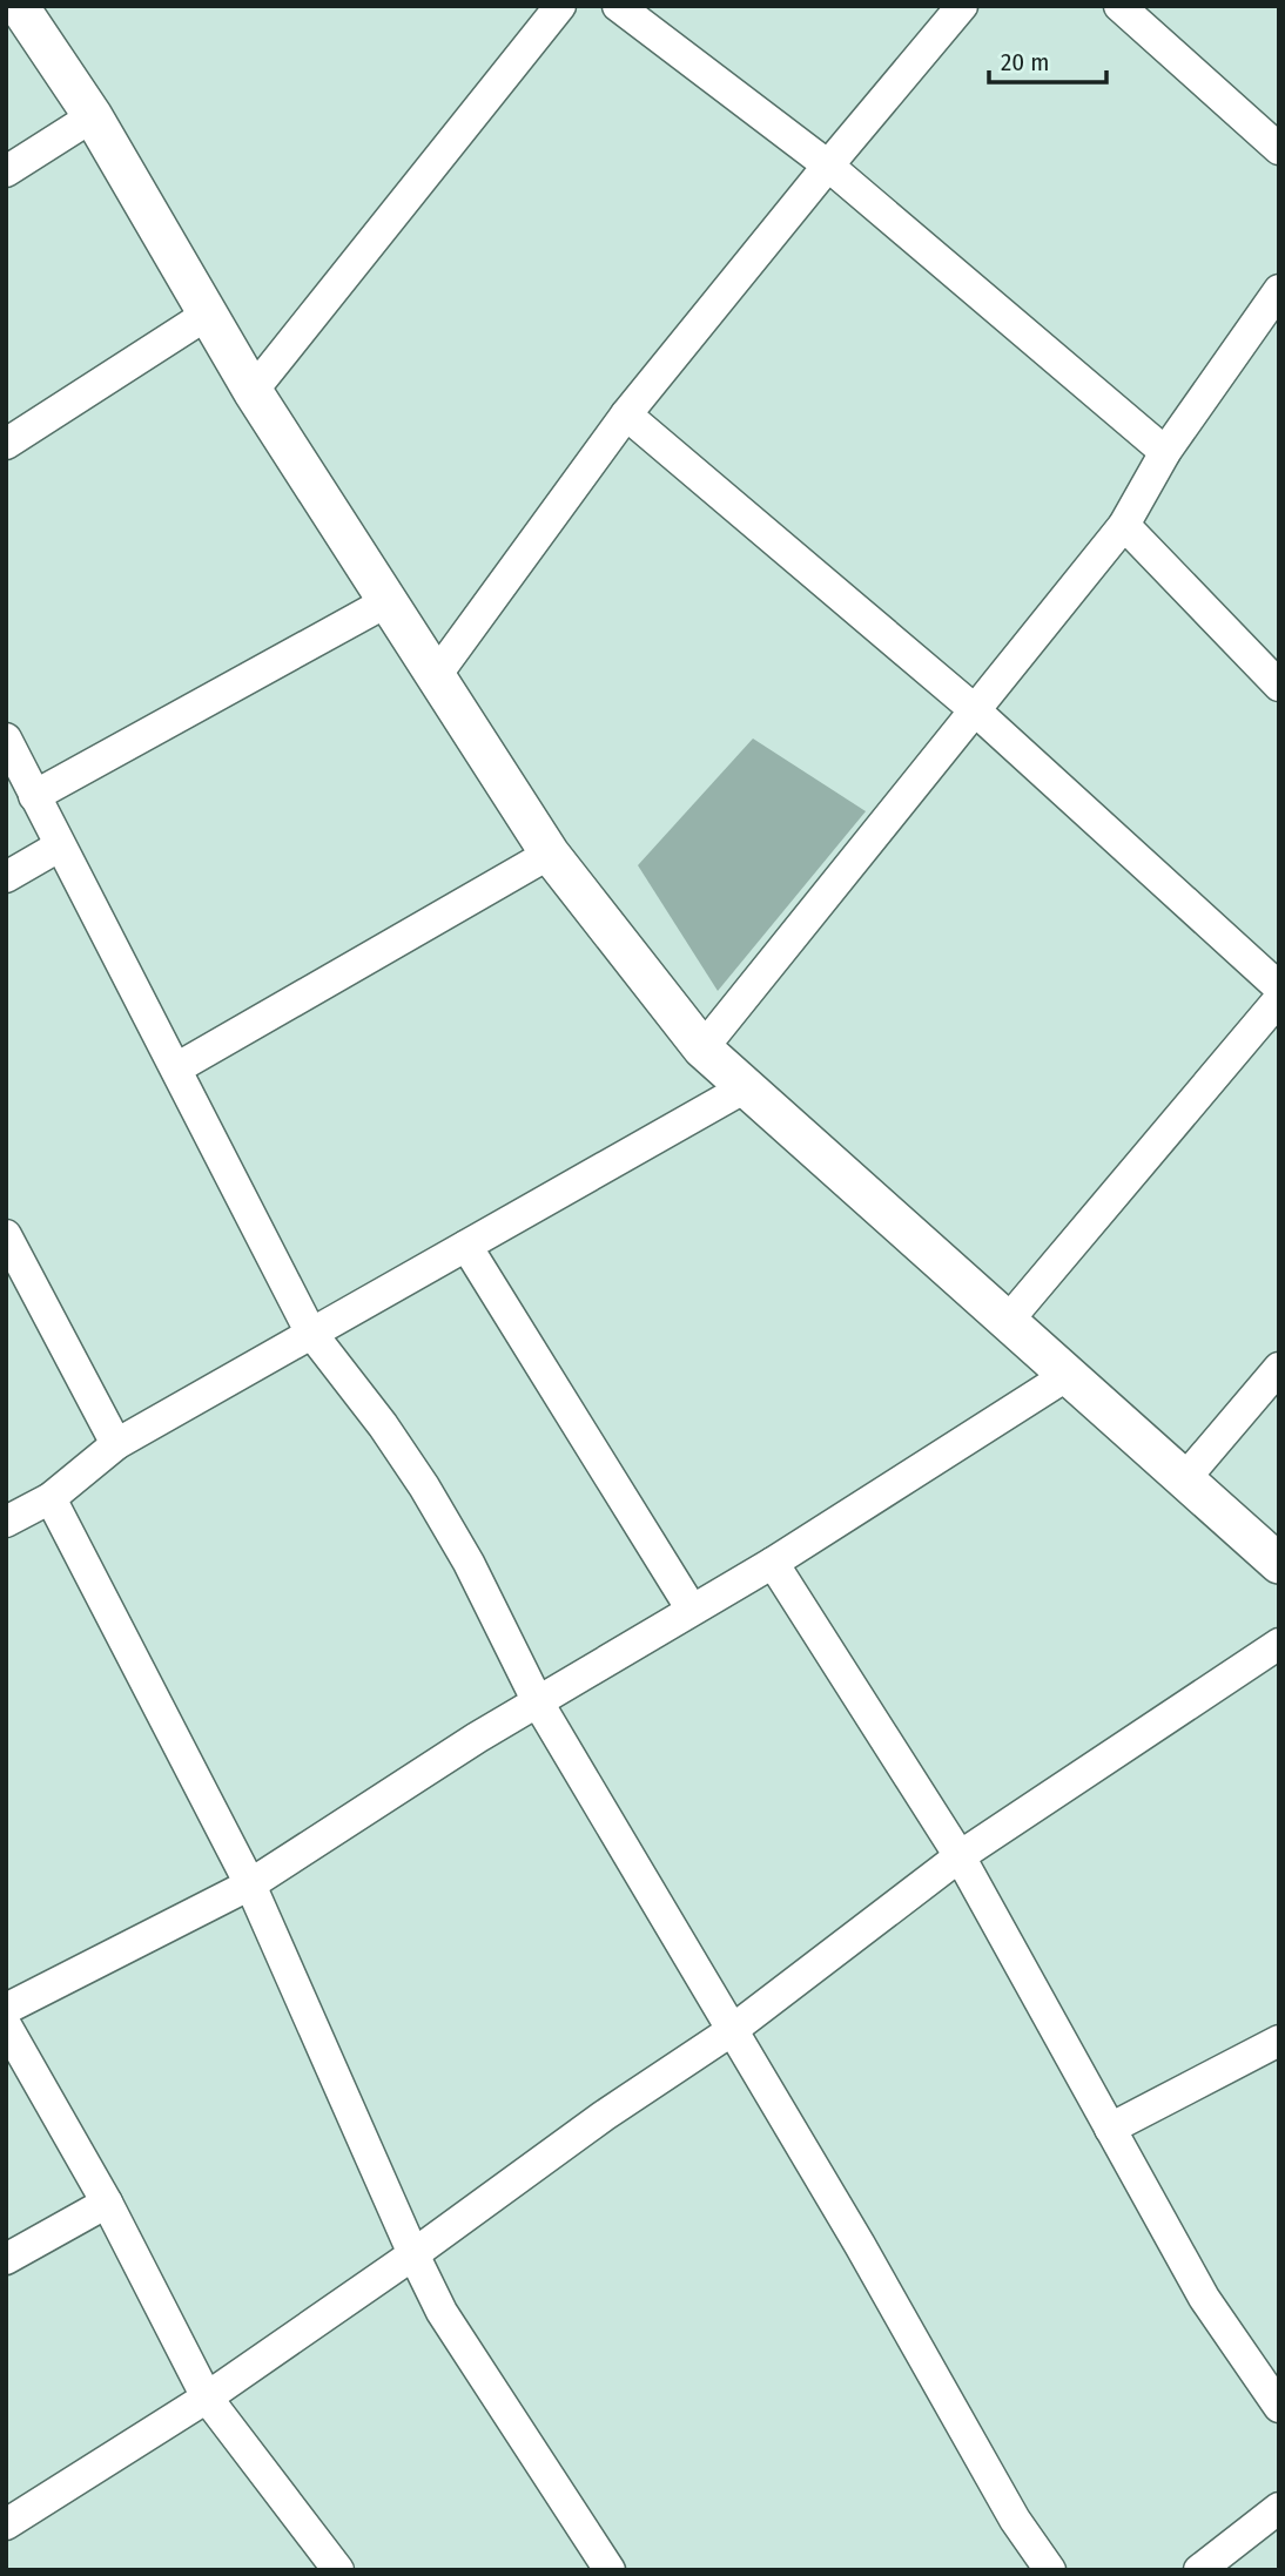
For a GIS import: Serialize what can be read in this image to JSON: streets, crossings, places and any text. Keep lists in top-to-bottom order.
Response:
{
  "scale_bar": "20 m"
}
